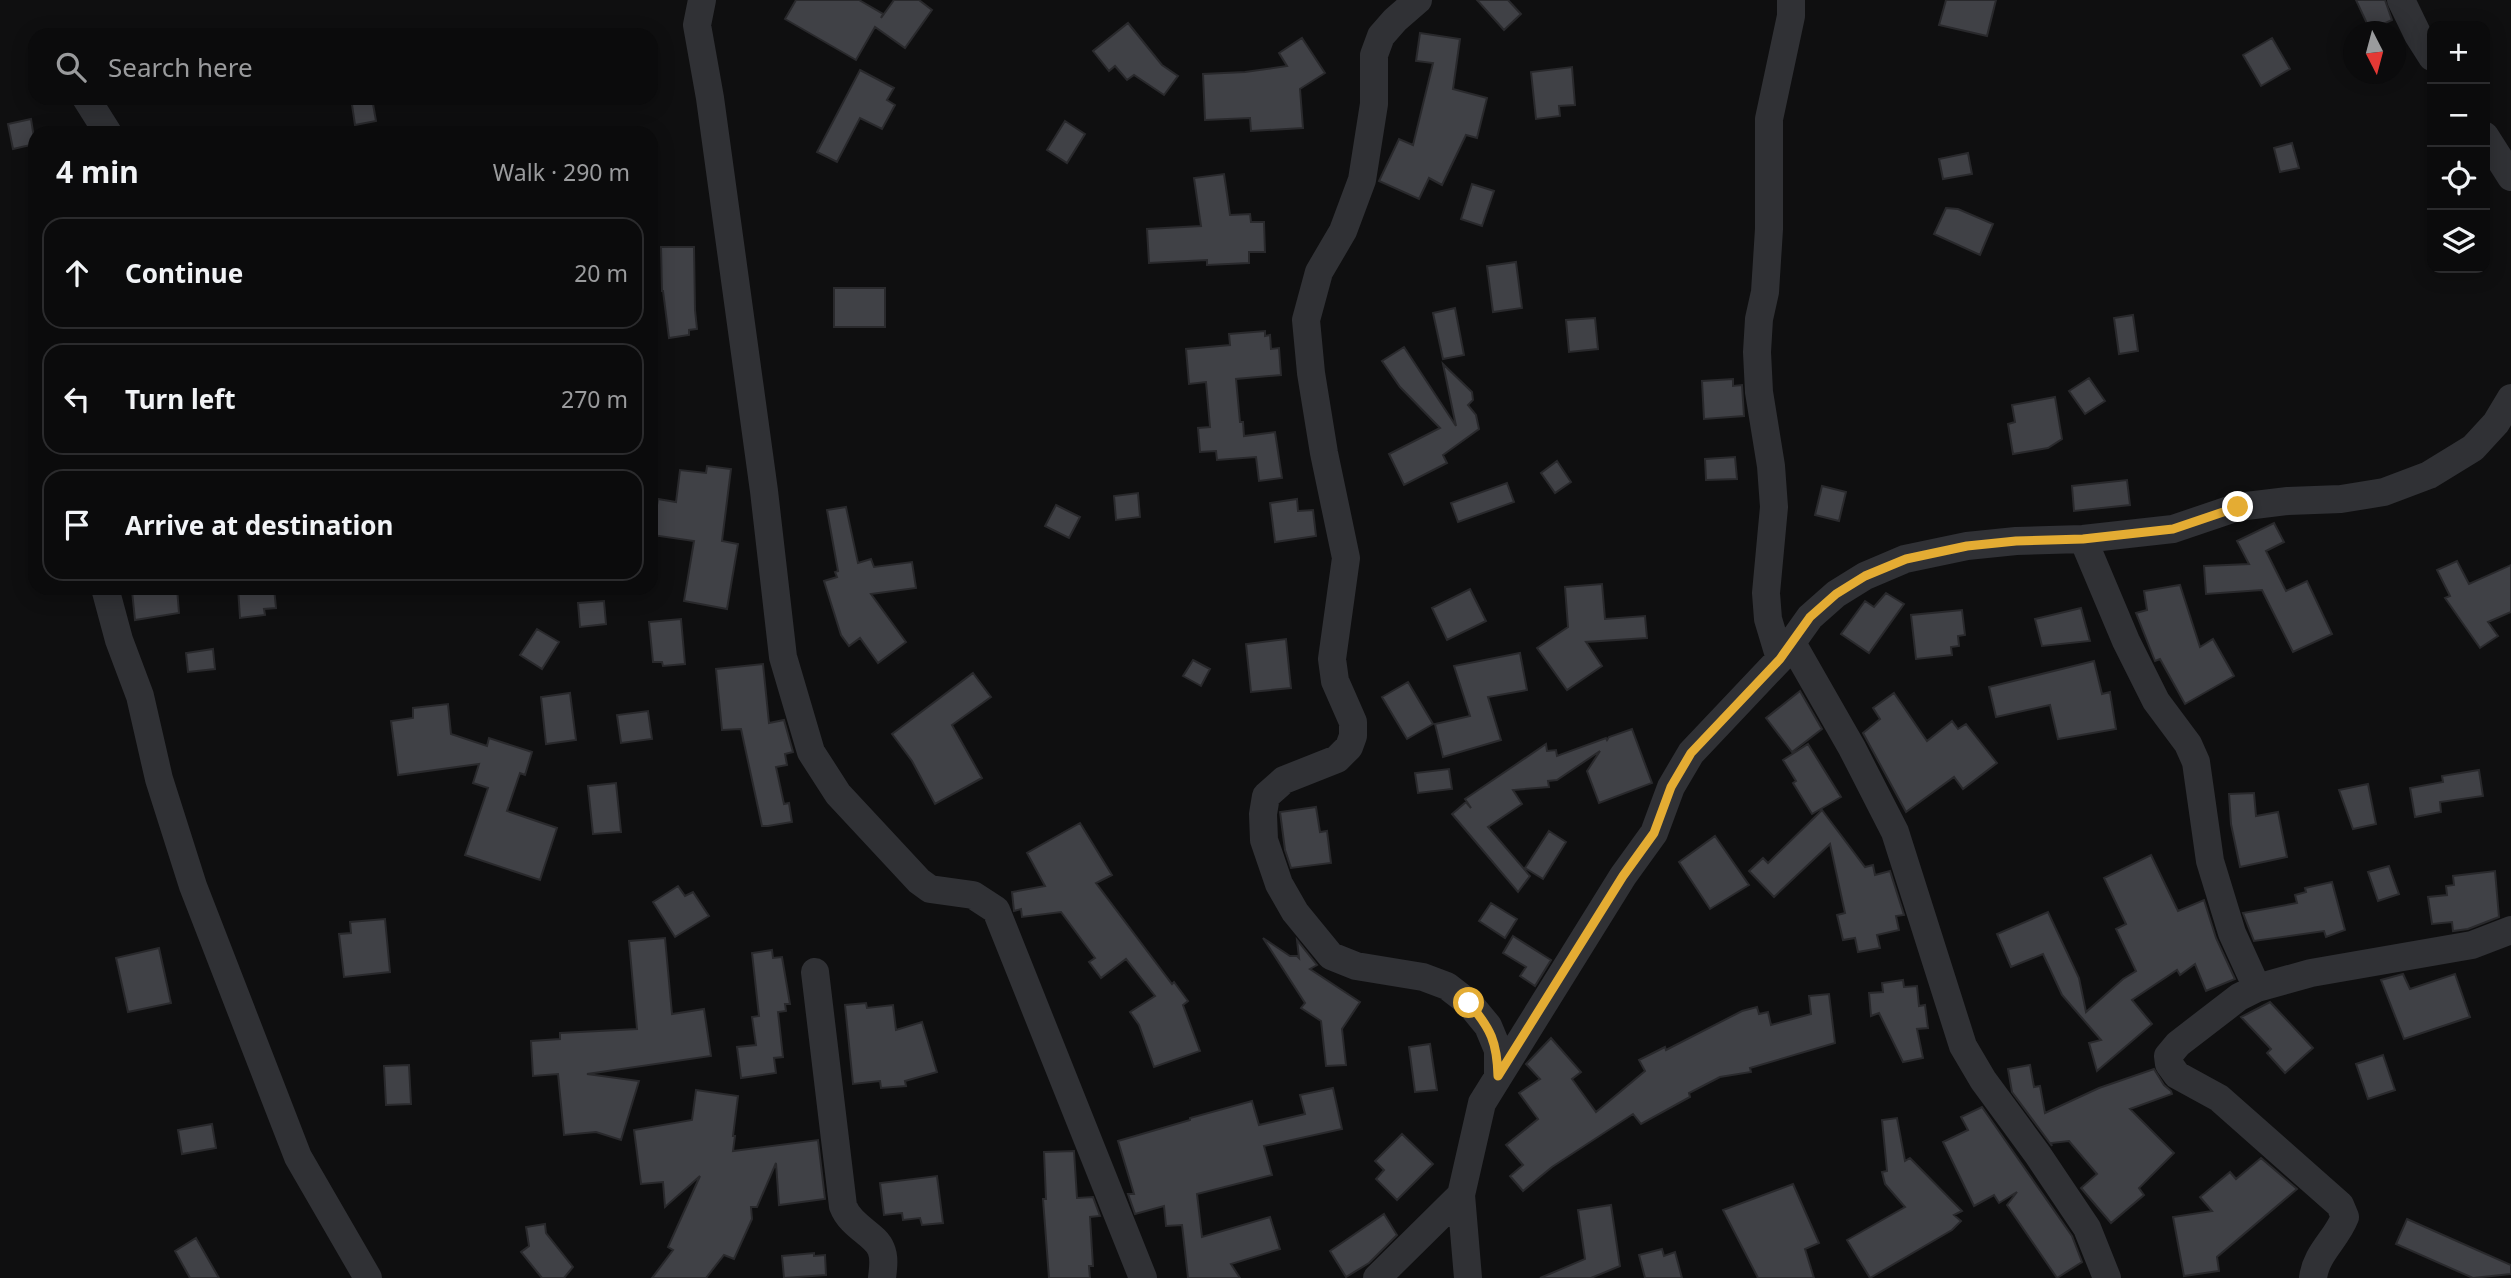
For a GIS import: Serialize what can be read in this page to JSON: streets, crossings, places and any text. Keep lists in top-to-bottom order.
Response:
{
  "north": "bottom",
  "page": {
    "map_buttons": ["+", "−"],
    "search": "Search here",
    "heading": ["4 min", "Walk · 290 m"],
    "list": [
      ["Continue", "20 m"],
      ["Turn left", "270 m"],
      "Arrive at destination"
    ]
  }
}
